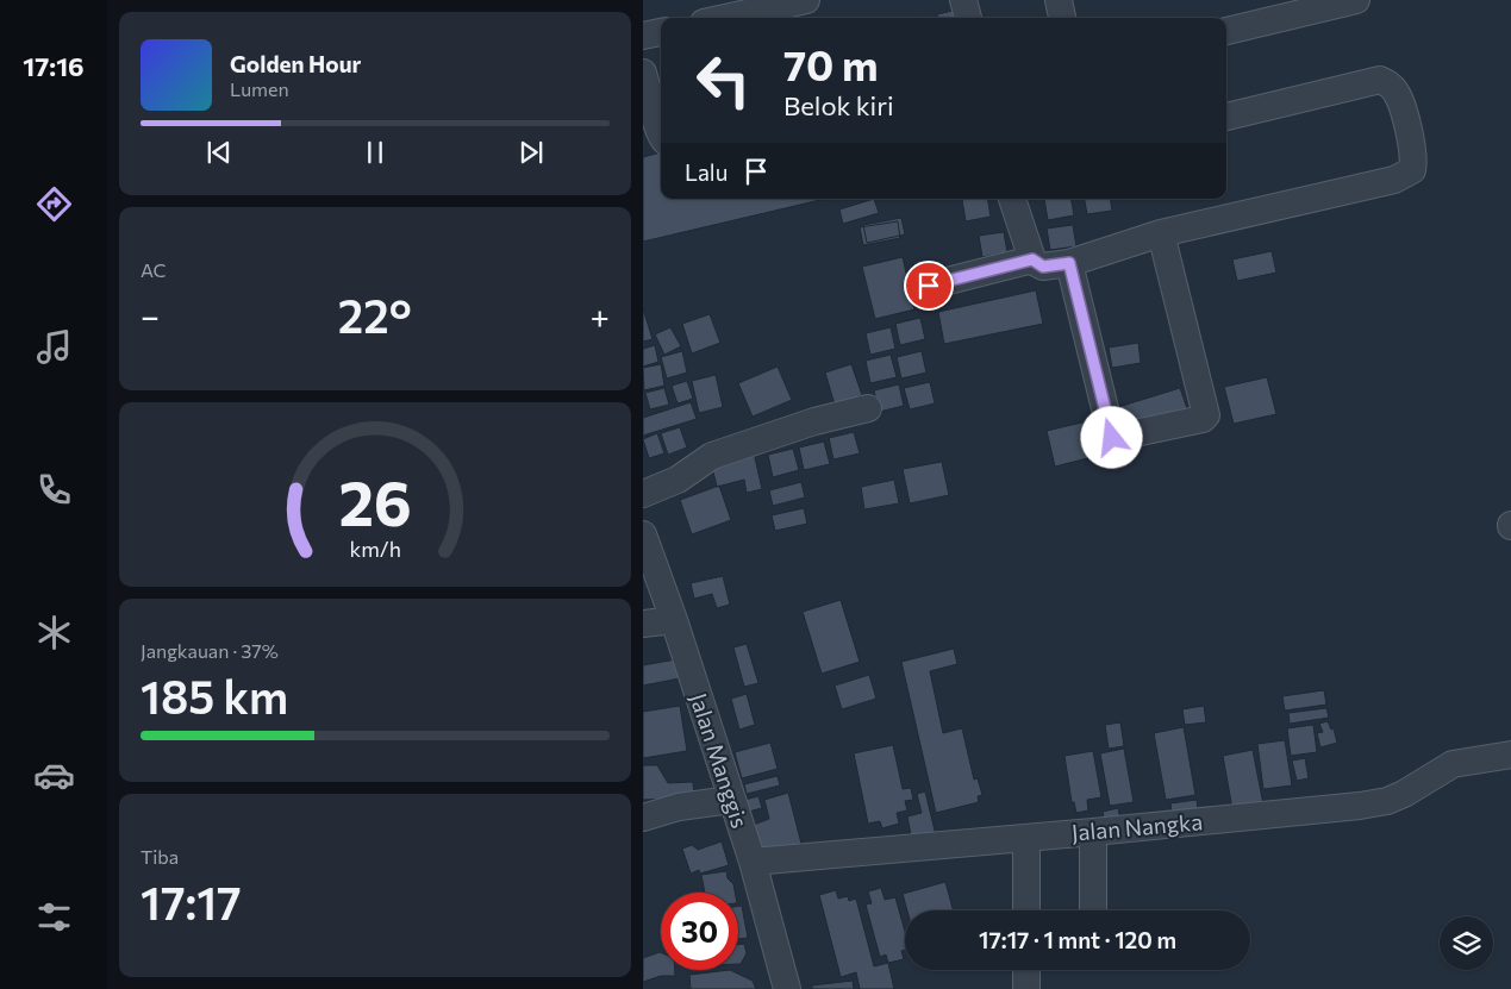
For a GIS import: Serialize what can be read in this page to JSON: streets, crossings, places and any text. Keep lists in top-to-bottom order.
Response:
{
  "streets": {
    "street": ["Jalan Manggis", "Jalan Nangka"]
  },
  "crossings": [
    ["Jalan Manggis", "Jalan Nangka"]
  ],
  "page": {
    "tabs": "17:16",
    "turn": ["70 m", "Belok kiri"],
    "song": ["Golden Hour", "Lumen"],
    "then": "Lalu",
    "tile": [
      "AC",
      ["Jangkauan · 37%", "185 km"],
      ["Tiba", "17:17"]
    ],
    "heat": ["−", "22°", "+"],
    "limit": "30",
    "trip": "17:17 · 1 mnt · 120 m",
    "gauge": ["26", "km/h"]
  }
}
